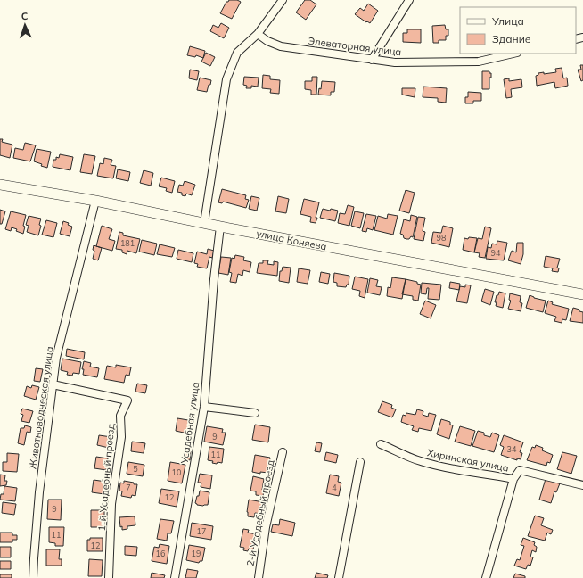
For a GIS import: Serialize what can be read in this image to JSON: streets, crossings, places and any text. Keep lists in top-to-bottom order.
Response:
{
  "streets": {
    "street": [
      "Элеваторная улица",
      "улица Коняева",
      "Животноводческая улица",
      "Усадебная улица",
      "Хиринская улица",
      "1-й Усадебный проезд",
      "2-й Усадебный проезд"
    ]
  },
  "crossings": [
    ["улица Коняева", "Животноводческая улица"],
    ["улица Коняева", "Усадебная улица"],
    ["Животноводческая улица", "1-й Усадебный проезд"]
  ],
  "house_numbers": [
    "98",
    "181",
    "94",
    "9",
    "34",
    "11",
    "5",
    "10",
    "7",
    "4",
    "12",
    "9",
    "17",
    "11",
    "12",
    "16",
    "19"
  ],
  "legend": ["Улица", "Здание"],
  "north": "top"
}
